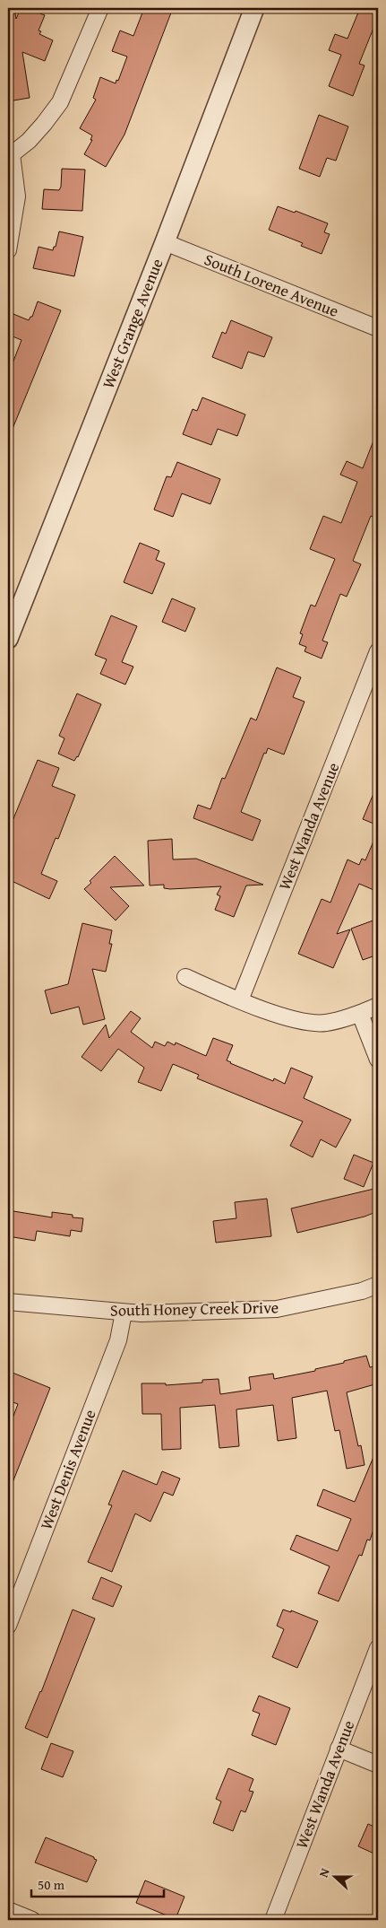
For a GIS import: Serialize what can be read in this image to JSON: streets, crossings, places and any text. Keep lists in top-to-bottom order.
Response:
{
  "streets": {
    "street": [
      "South Lorene Avenue",
      "West Grange Avenue",
      "West Wanda Avenue",
      "South Honey Creek Drive",
      "West Denis Avenue"
    ]
  },
  "crossings": [
    ["South Lorene Avenue", "West Grange Avenue"],
    ["South Honey Creek Drive", "West Denis Avenue"]
  ],
  "scale_bar": "50 m",
  "north": "left"
}
